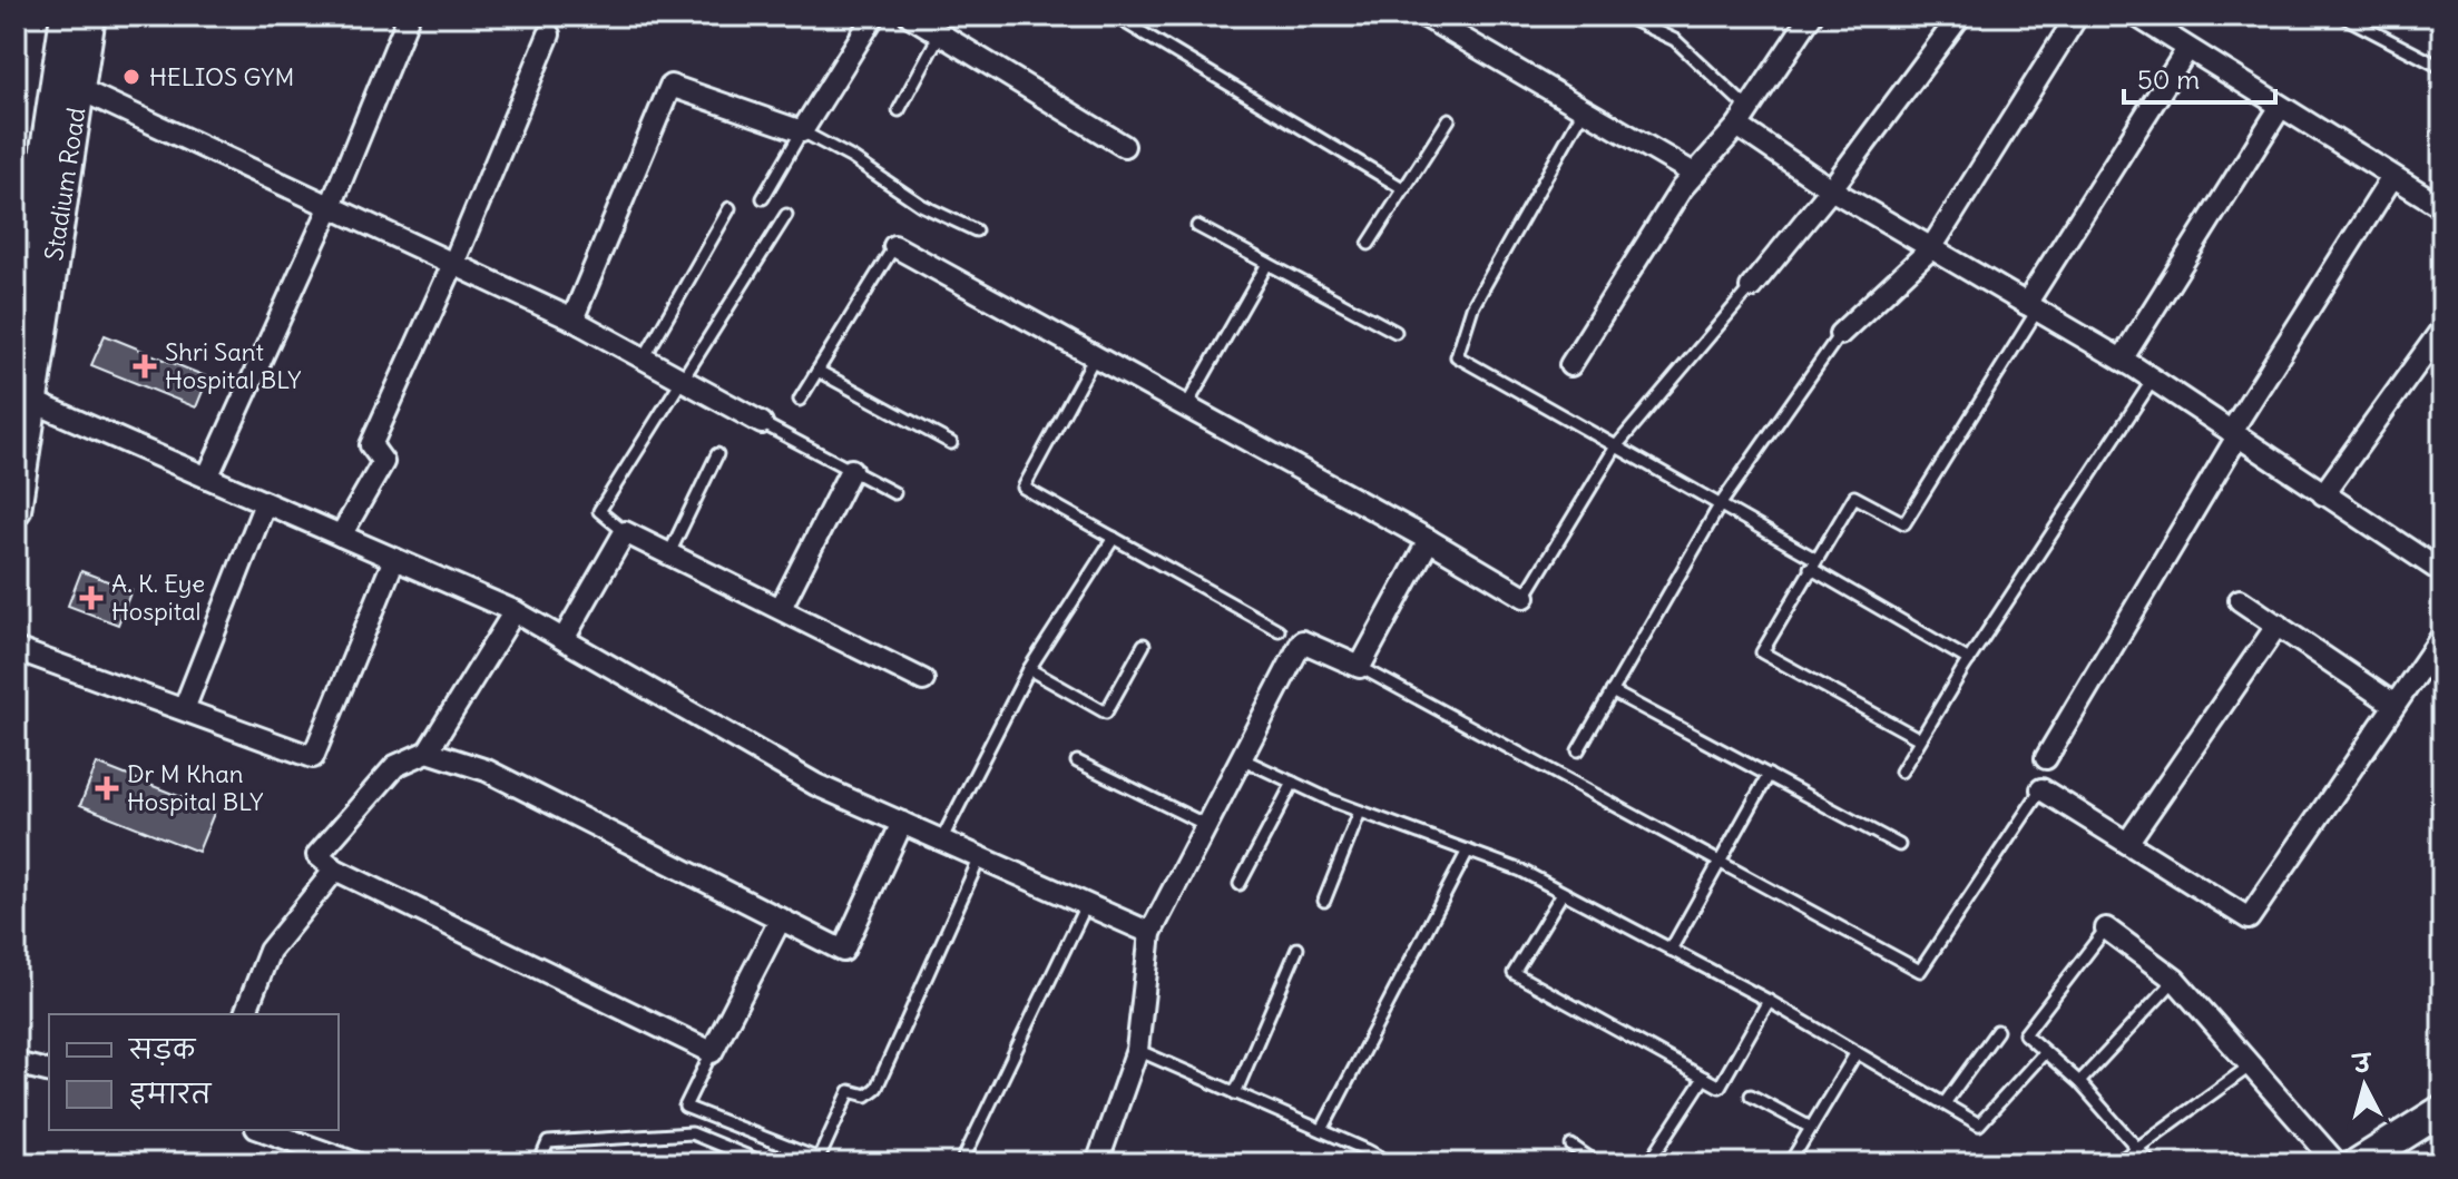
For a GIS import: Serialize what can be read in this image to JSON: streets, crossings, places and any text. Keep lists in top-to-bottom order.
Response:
{
  "streets": {
    "main road": ["Stadium Road"]
  },
  "places": {
    "other": ["HELIOS GYM"],
    "health": ["Shri Sant Hospital BLY", "A. K. Eye Hospital", "Dr M Khan Hospital BLY"]
  },
  "legend": ["सड़क", "इमारत"],
  "scale_bar": "50 m",
  "north": "top"
}
